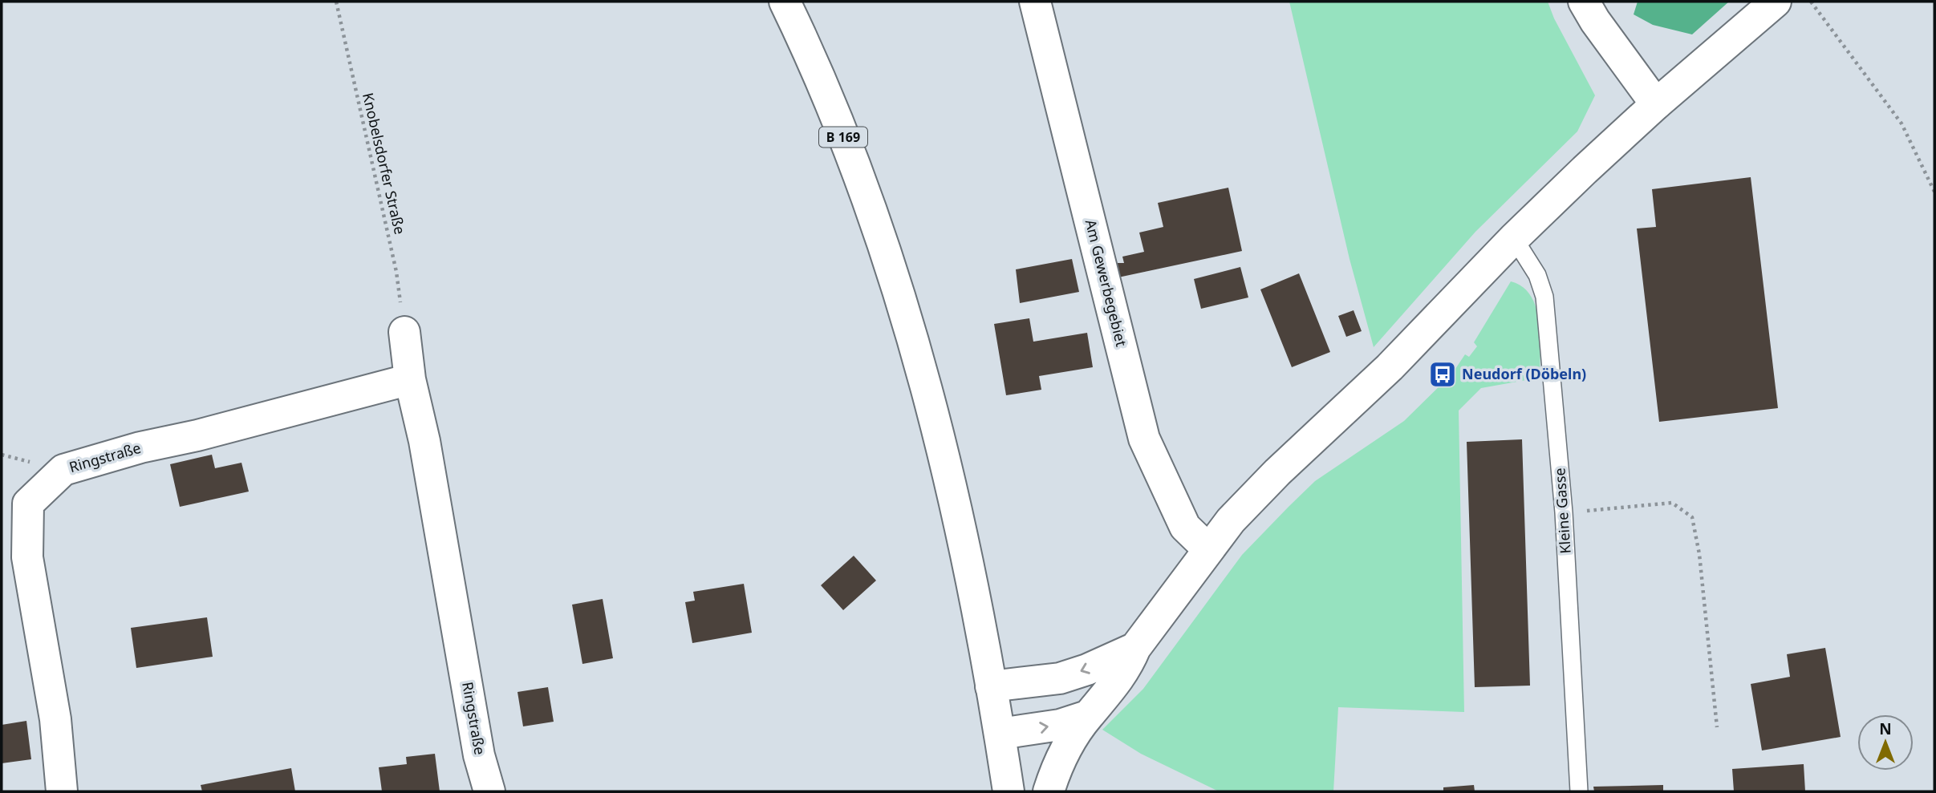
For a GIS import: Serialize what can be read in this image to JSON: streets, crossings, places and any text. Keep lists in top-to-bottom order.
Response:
{
  "streets": {
    "main road": ["B 169", "Am Gewerbegebiet", "Ringstraße"],
    "lane": ["Kleine Gasse"],
    "path": ["Knobelsdorfer Straße"]
  },
  "crossings": [
    ["Knobelsdorfer Straße", "Ringstraße"]
  ],
  "places": {
    "bus stop": ["Neudorf (Döbeln)"]
  },
  "north": "top"
}
